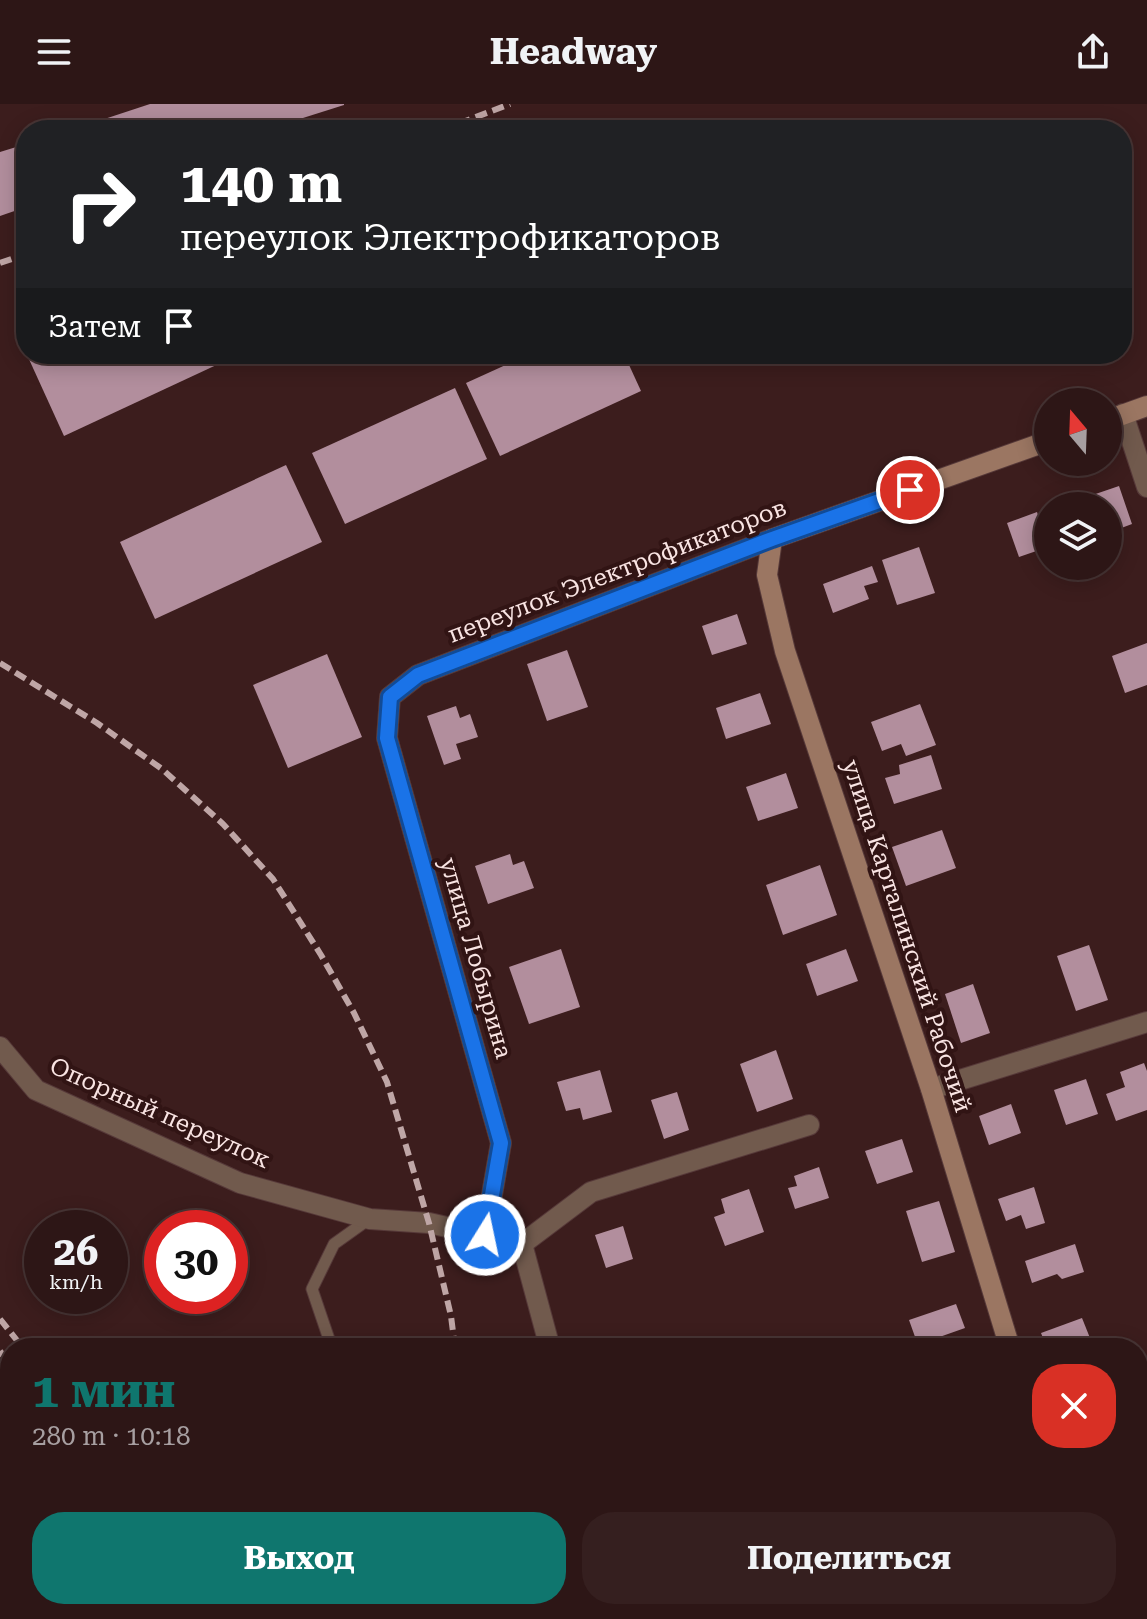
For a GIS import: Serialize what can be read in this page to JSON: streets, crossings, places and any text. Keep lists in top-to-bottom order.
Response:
{
  "streets": {
    "street": [
      "переулок Электрофикаторов",
      "улица Карталинский Рабочий",
      "улица Лобырина",
      "Опорный переулок"
    ]
  },
  "crossings": [
    ["переулок Электрофикаторов", "улица Карталинский Рабочий"],
    ["переулок Электрофикаторов", "улица Лобырина"],
    ["улица Лобырина", "Опорный переулок"]
  ],
  "north": "top",
  "page": {
    "header": "Headway",
    "turn": ["140 m", "переулок Электрофикаторов"],
    "then": "Затем",
    "speed": "26 km/h",
    "limit": "30",
    "heading": ["1 мин", "280 m · 10:18"],
    "buttons": ["Выход", "Поделиться"]
  }
}
